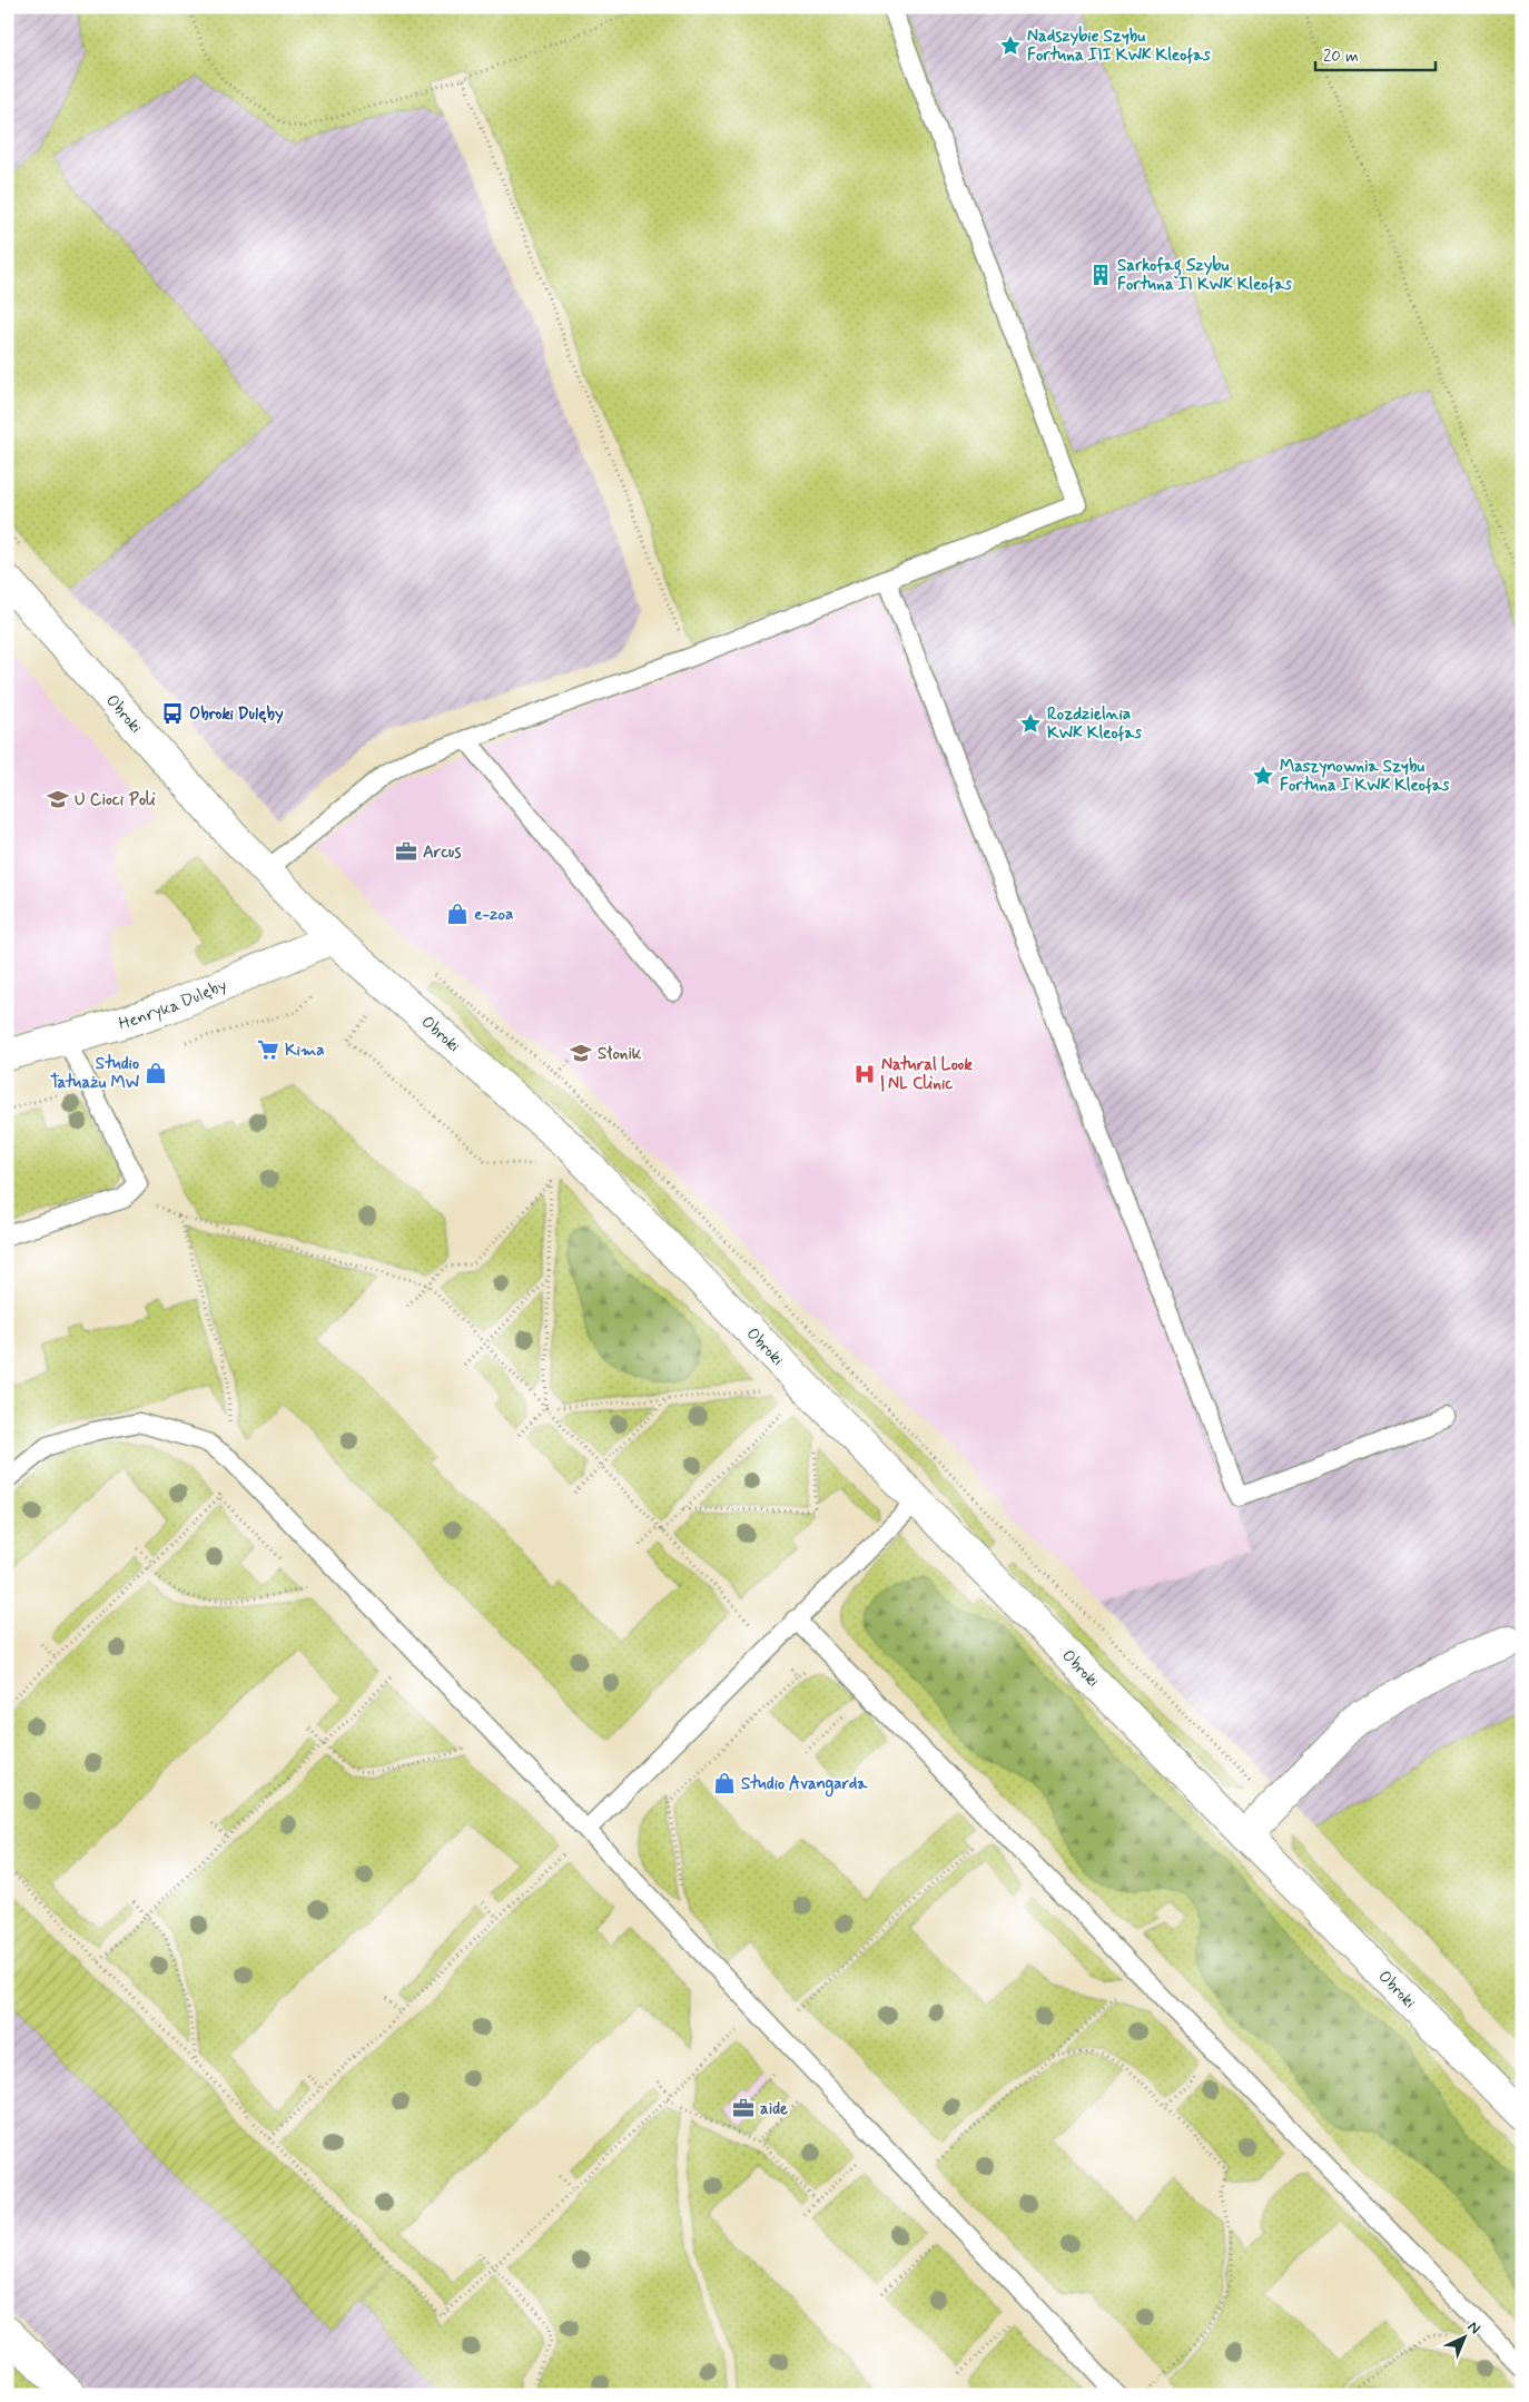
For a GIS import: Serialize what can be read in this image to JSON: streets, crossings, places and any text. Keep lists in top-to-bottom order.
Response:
{
  "streets": {
    "street": ["Obroki", "Henryka Dulęby"]
  },
  "crossings": [
    ["Obroki", "Henryka Dulęby"]
  ],
  "places": {
    "place": ["Nadszybie Szybu Fortuna III KWK Kleofas", "Rozdzielnia KWK Kleofas", "Maszynownia Szybu Fortuna I KWK Kleofas"],
    "building": ["Sarkofag Szybu Fortuna II KWK Kleofas"],
    "bus stop": ["Obroki Dulęby"],
    "school or university": ["U Cioci Poli", "Słonik"],
    "office": ["Arcus", "aide"],
    "shop": ["e-zoa", "Studio Tatuażu MW", "Studio Avangarda"],
    "supermarket": ["Kima"],
    "hospital": ["Natural Look | NL Clinic"]
  },
  "scale_bar": "20 m",
  "north": "top right"
}
